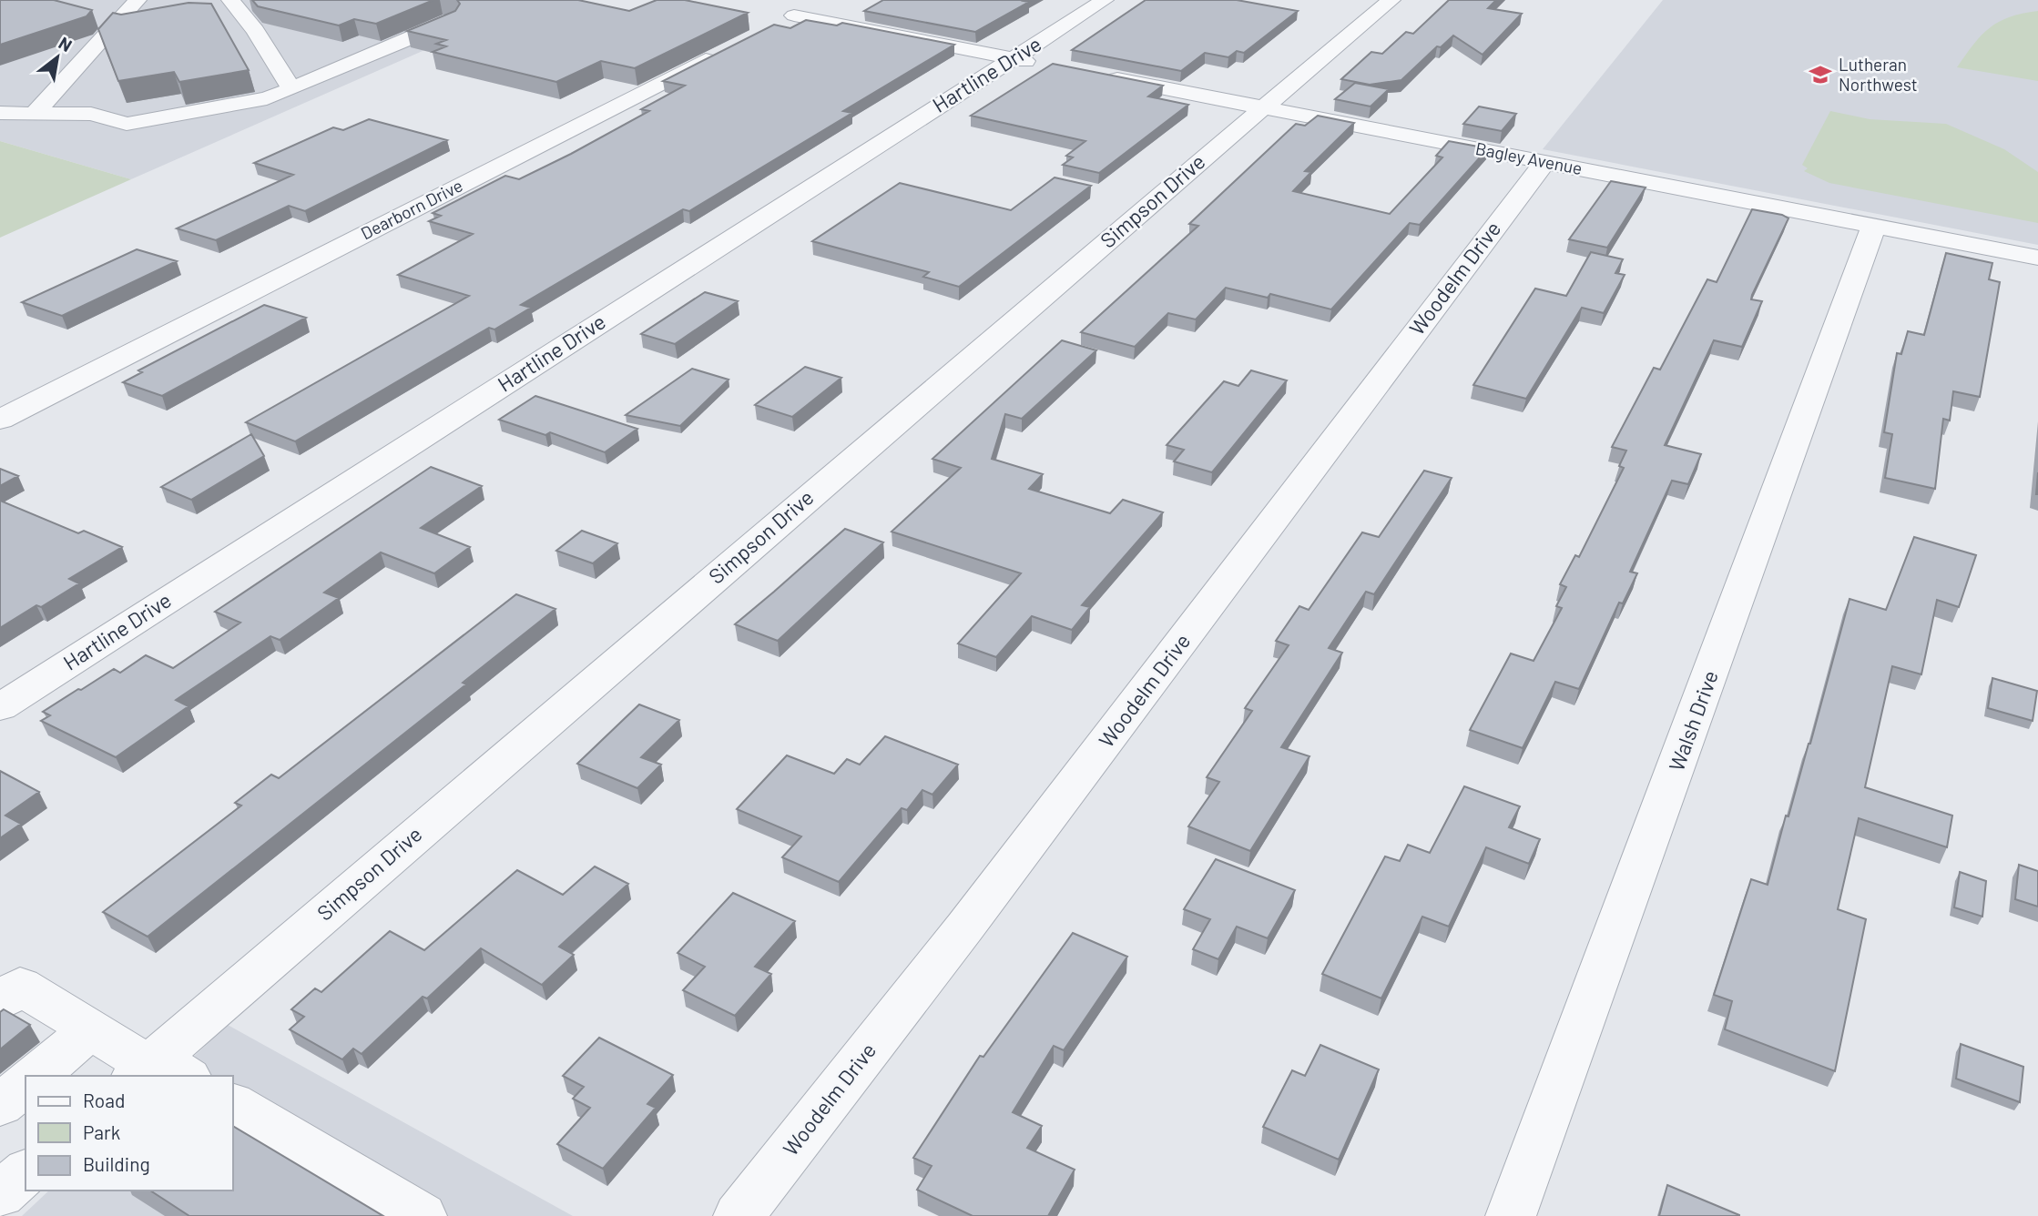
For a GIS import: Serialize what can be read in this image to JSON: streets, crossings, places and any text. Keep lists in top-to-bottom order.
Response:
{
  "streets": {
    "street": [
      "Hartline Drive",
      "Bagley Avenue",
      "Simpson Drive",
      "Dearborn Drive",
      "Woodelm Drive",
      "Walsh Drive"
    ]
  },
  "crossings": [
    ["Bagley Avenue", "Simpson Drive"],
    ["Bagley Avenue", "Woodelm Drive"],
    ["Bagley Avenue", "Walsh Drive"]
  ],
  "places": {
    "school or university": ["Lutheran Northwest"]
  },
  "legend": ["Road", "Park", "Building"],
  "north": "top right"
}
